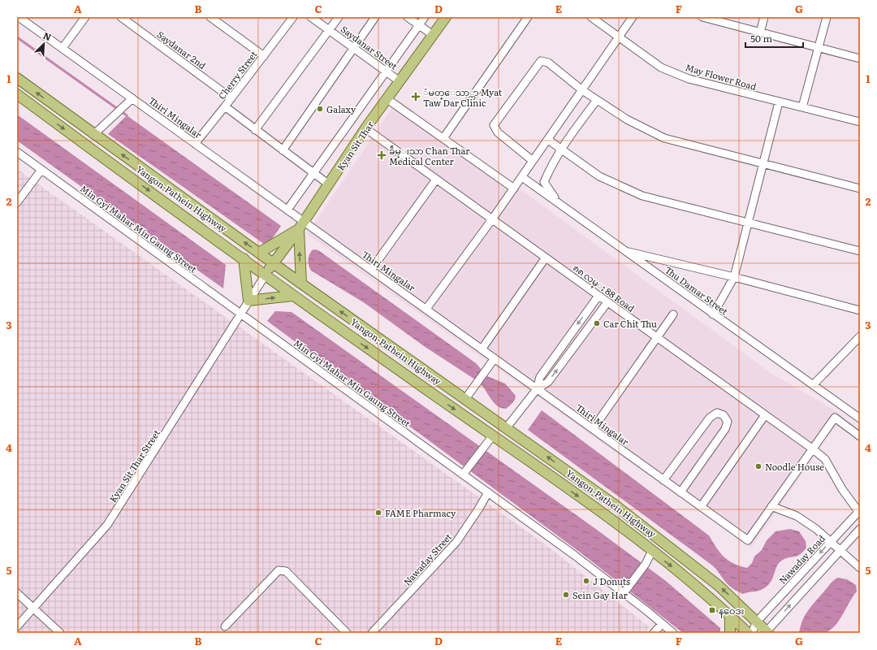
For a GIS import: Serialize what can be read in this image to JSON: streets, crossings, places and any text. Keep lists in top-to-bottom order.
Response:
{
  "streets": {
    "main road": ["Kyan Sit Thar", "Yangon-Pathein Highway"],
    "street": [
      "Saydanar Street",
      "Saydanar 2nd",
      "Cherry Street",
      "May Flower Road",
      "Thiri Mingalar",
      "Min Gyi Mahar Min Gaung Street",
      "၈၈ လမ္း 88 Road",
      "Thu Damar Street",
      "Kyan Sit Thar Street",
      "Nawaday Street",
      "Nawaday Road"
    ]
  },
  "crossings": [
    ["Saydanar Street", "Kyan Sit Thar"],
    ["Saydanar 2nd", "Cherry Street"],
    ["Cherry Street", "Thiri Mingalar"],
    ["Thiri Mingalar", "Kyan Sit Thar"],
    ["Kyan Sit Thar", "Yangon-Pathein Highway"],
    ["Kyan Sit Thar", "၈၈ လမ္း 88 Road"],
    ["Kyan Sit Thar", "Kyan Sit Thar Street"],
    ["Yangon-Pathein Highway", "Kyan Sit Thar Street"],
    ["Yangon-Pathein Highway", "Nawaday Road"],
    ["Min Gyi Mahar Min Gaung Street", "Kyan Sit Thar Street"],
    ["Min Gyi Mahar Min Gaung Street", "Nawaday Street"],
    ["၈၈ လမ္း 88 Road", "Nawaday Road"]
  ],
  "places": {
    "health": ["ဴမတ္ေသာ္တာ Myat Taw Dar Clinic", "ခဵမ္းသာ Chan Thar Medical Center"],
    "other": [
      "Galaxy",
      "Car Chit Thu",
      "Noodle House",
      "FAME Pharmacy",
      "J Donuts",
      "Sein Gay Har"
    ],
    "transit": ["နဝေဒး"]
  },
  "scale_bar": "50 m",
  "north": "top right",
  "grid": {
    "columns": [
      "A",
      "B",
      "C",
      "D",
      "E",
      "F",
      "G"
    ],
    "rows": [
      "1",
      "2",
      "3",
      "4",
      "5"
    ]
  }
}
